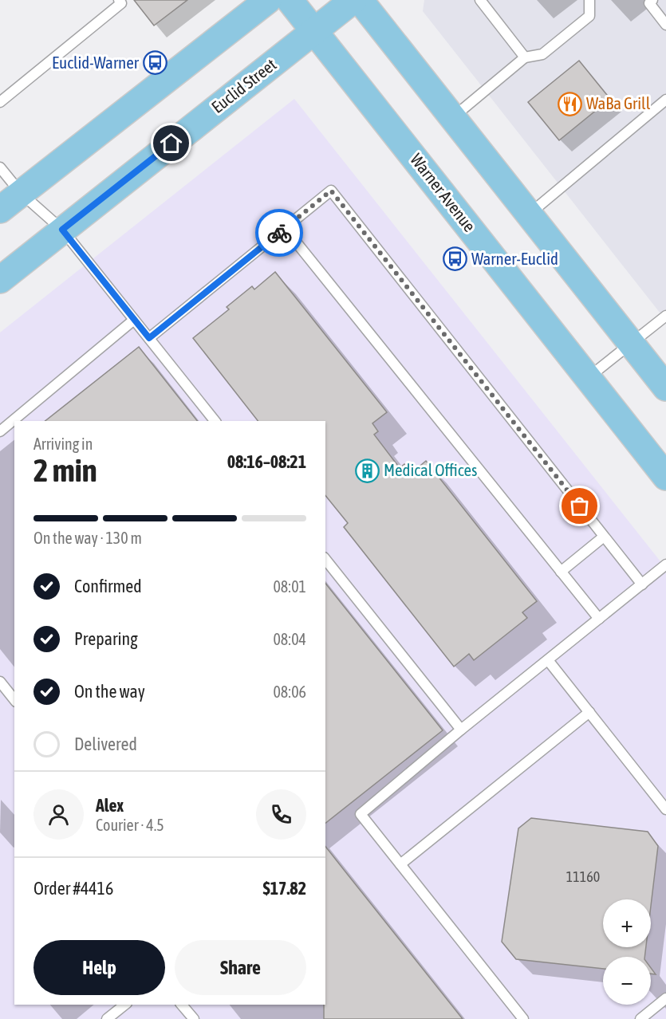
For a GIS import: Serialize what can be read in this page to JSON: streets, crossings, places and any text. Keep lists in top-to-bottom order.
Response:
{
  "streets": {
    "main road": ["Euclid Street", "Warner Avenue"]
  },
  "crossings": [
    ["Euclid Street", "Warner Avenue"]
  ],
  "places": {
    "bus stop": ["Euclid-Warner", "Warner-Euclid"],
    "restaurant": ["WaBa Grill"],
    "building": ["Medical Offices"]
  },
  "house_numbers": ["11160"],
  "page": {
    "heading": ["2 min", "Arriving in", "08:16–08:21"],
    "panel": [
      "Alex",
      "Courier · 4.5",
      "Order #4416",
      "$17.82"
    ],
    "bar": "On the way · 130 m",
    "list": [
      ["Confirmed", "08:01"],
      ["Preparing", "08:04"],
      ["On the way", "08:06"],
      "Delivered"
    ],
    "map_buttons": ["+", "−"],
    "buttons": ["Help", "Share"]
  }
}
